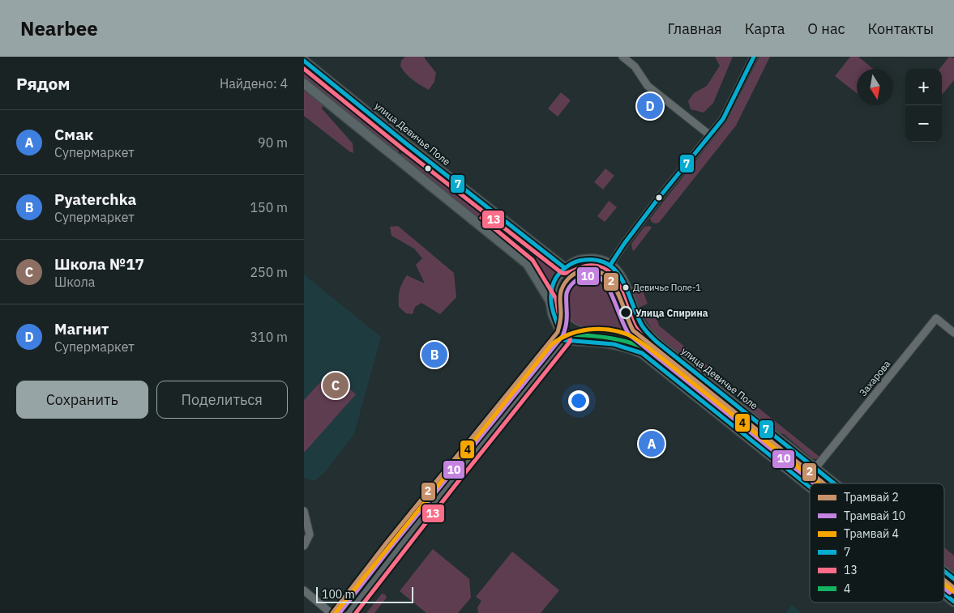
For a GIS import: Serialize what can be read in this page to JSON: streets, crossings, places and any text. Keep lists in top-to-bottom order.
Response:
{
  "streets": {
    "main road": ["улица Девичье Поле"],
    "street": ["Захарова"]
  },
  "crossings": [
    ["улица Девичье Поле", "Захарова"]
  ],
  "places": ["Девичье Поле-1", "Улица Спирина"],
  "lines": [
    "transit line 7",
    "transit line 13",
    "tram line 2",
    "tram line 10",
    "tram line 4",
    "transit line 4"
  ],
  "legend": [
    "Трамвай 2",
    "Трамвай 10",
    "Трамвай 4",
    "7",
    "13",
    "4"
  ],
  "scale_bar": "100 m",
  "north": "bottom",
  "page": {
    "header": "Nearbee",
    "nav": [
      "Главная",
      "Карта",
      "О нас",
      "Контакты"
    ],
    "heading": ["Рядом", "Найдено: 4"],
    "map_buttons": ["+", "−"],
    "pins": [
      "D",
      "B",
      "C",
      "A"
    ],
    "list": [
      {
        "mark": "A",
        "name": "Смак",
        "note": "Супермаркет",
        "value": "90 m"
      },
      {
        "mark": "B",
        "name": "Pyaterchka",
        "note": "Супермаркет",
        "value": "150 m"
      },
      {
        "mark": "C",
        "name": "Школа №17",
        "note": "Школа",
        "value": "250 m"
      },
      {
        "mark": "D",
        "name": "Магнит",
        "note": "Супермаркет",
        "value": "310 m"
      }
    ],
    "buttons": ["Сохранить", "Поделиться"],
    "scale": "100 m"
  }
}
